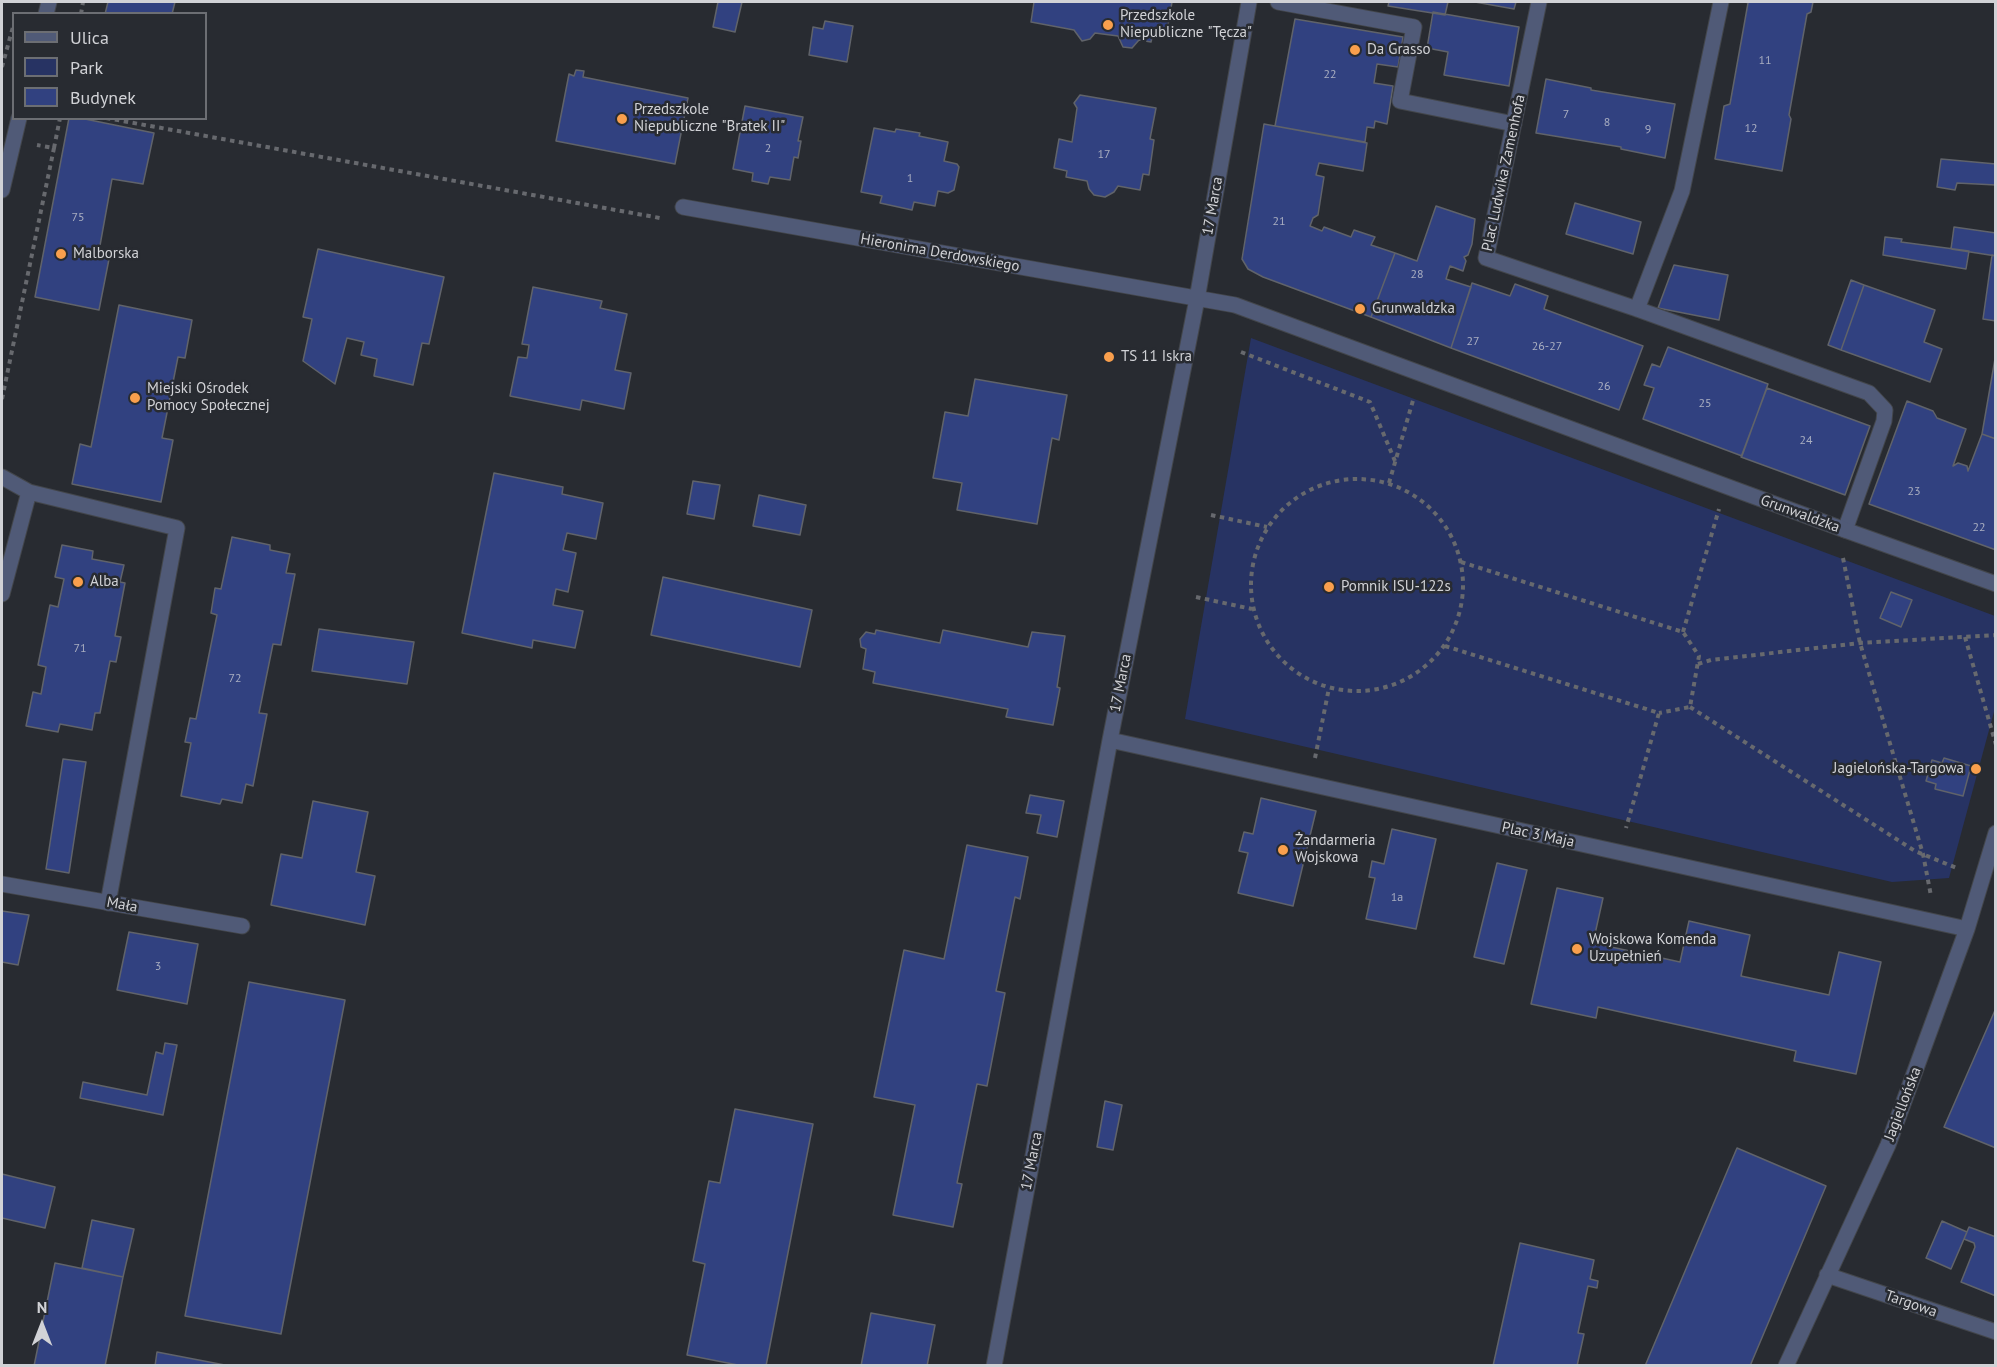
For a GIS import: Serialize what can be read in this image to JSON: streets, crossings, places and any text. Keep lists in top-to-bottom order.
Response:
{
  "streets": {
    "street": [
      "Plac Ludwika Zamenhofa",
      "17 Marca",
      "Hieronima Derdowskiego",
      "Grunwaldzka",
      "Plac 3 Maja",
      "Mała",
      "Jagiellońska",
      "Targowa"
    ]
  },
  "crossings": [
    ["Plac Ludwika Zamenhofa", "Grunwaldzka"],
    ["17 Marca", "Hieronima Derdowskiego"],
    ["17 Marca", "Grunwaldzka"],
    ["17 Marca", "Plac 3 Maja"],
    ["Hieronima Derdowskiego", "Grunwaldzka"],
    ["Plac 3 Maja", "Jagiellońska"],
    ["Jagiellońska", "Targowa"]
  ],
  "places": [
    "Przedszkole Niepubliczne \"Tęcza\"",
    "Da Grasso",
    "Przedszkole Niepubliczne \"Bratek II\"",
    "Malborska",
    "Grunwaldzka",
    "TS 11 Iskra",
    "Miejski Ośrodek Pomocy Społecznej",
    "Alba",
    "Pomnik ISU-122s",
    "Jagielońska-Targowa",
    "Żandarmeria Wojskowa",
    "Wojskowa Komenda Uzupełnień"
  ],
  "house_numbers": [
    "11",
    "22",
    "7",
    "8",
    "12",
    "9",
    "2",
    "17",
    "1",
    "75",
    "21",
    "28",
    "27",
    "26-27",
    "26",
    "25",
    "24",
    "23",
    "22",
    "71",
    "72",
    "1a",
    "3"
  ],
  "legend": ["Ulica", "Park", "Budynek"],
  "north": "top"
}
